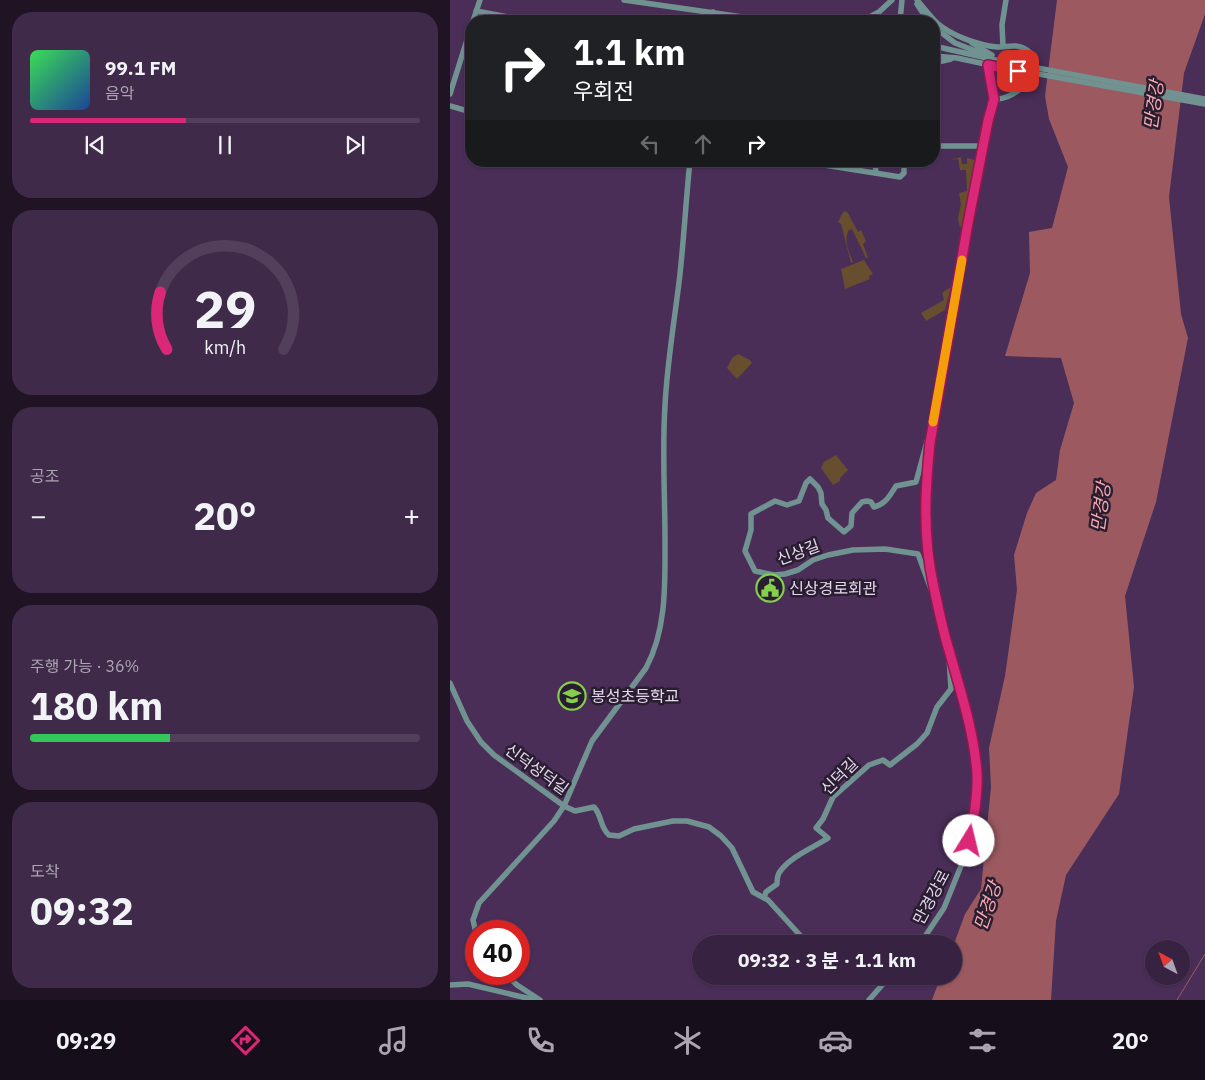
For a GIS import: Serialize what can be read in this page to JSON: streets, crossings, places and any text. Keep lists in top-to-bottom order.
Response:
{
  "streets": {
    "street": [
      "신상길",
      "신덕성덕길",
      "신덕길",
      "만경강로"
    ]
  },
  "crossings": [
    ["신상길", "만경강로"],
    ["신덕성덕길", "신덕길"],
    ["신덕길", "만경강로"]
  ],
  "water": ["만경강"],
  "places": {
    "public building": ["신상경로회관"],
    "school or university": ["봉성초등학교"]
  },
  "north": "top left",
  "page": {
    "turn": ["1.1 km", "우회전"],
    "song": ["99.1 FM", "음악"],
    "tile": [
      "공조",
      ["주행 가능 · 36%", "180 km"],
      ["도착", "09:32"]
    ],
    "heat": ["−", "20°", "+"],
    "limit": "40",
    "trip": "09:32 · 3 분 · 1.1 km",
    "tabs": ["09:29", "20°"],
    "gauge": ["29", "km/h"]
  }
}
